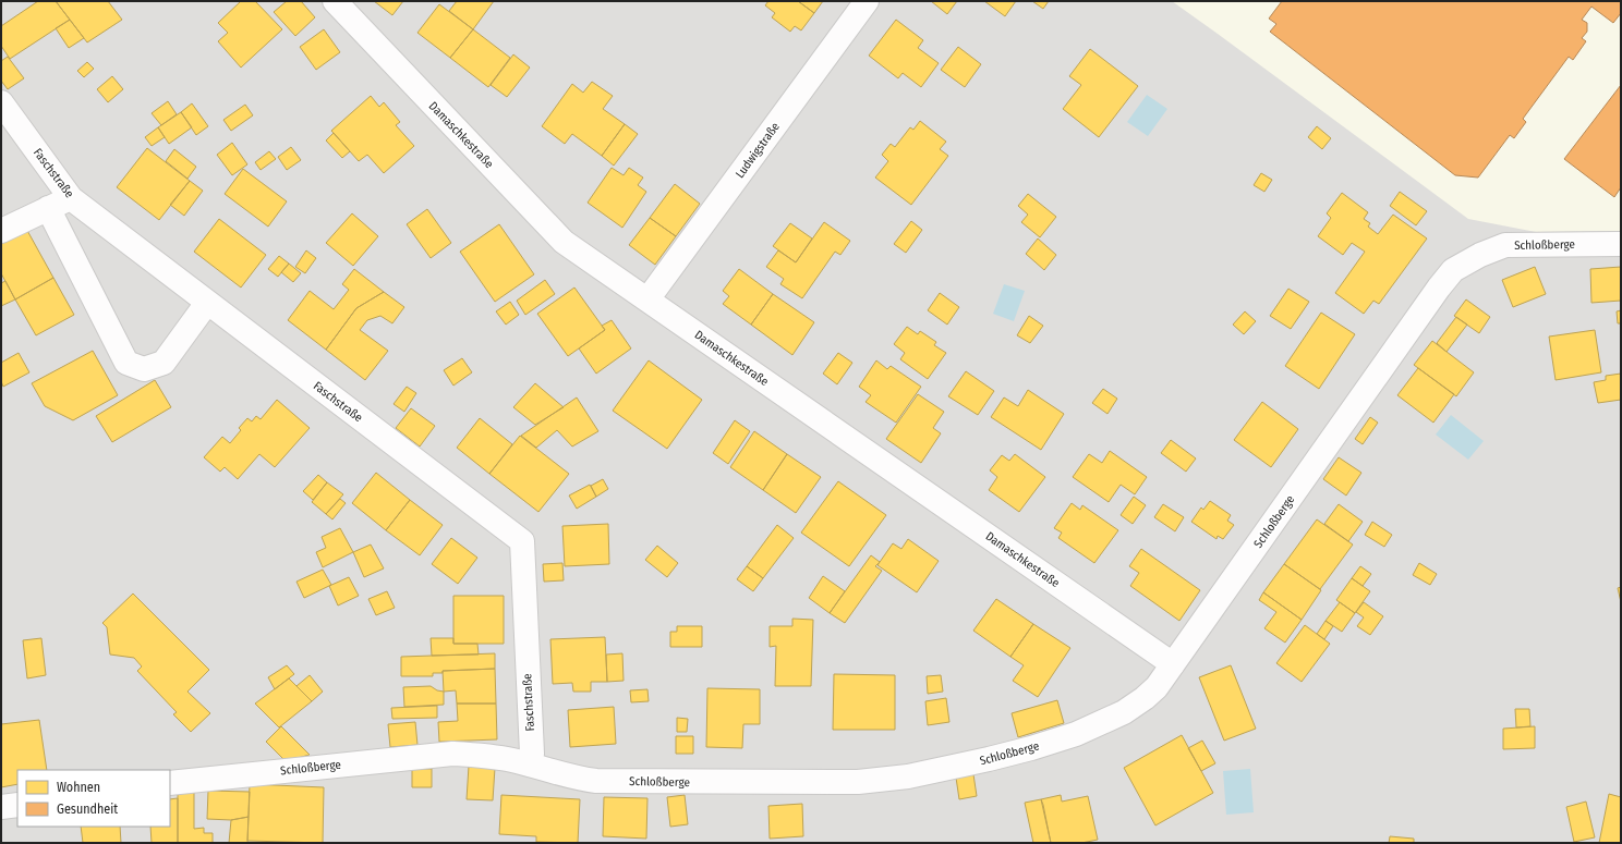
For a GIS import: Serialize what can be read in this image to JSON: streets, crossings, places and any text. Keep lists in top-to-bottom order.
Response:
{
  "streets": {
    "street": [
      "Damaschkestraße",
      "Ludwigstraße",
      "Faschstraße",
      "Schloßberge"
    ]
  },
  "crossings": [
    ["Damaschkestraße", "Ludwigstraße"],
    ["Damaschkestraße", "Schloßberge"],
    ["Faschstraße", "Schloßberge"]
  ],
  "legend": ["Wohnen", "Gesundheit"]
}
